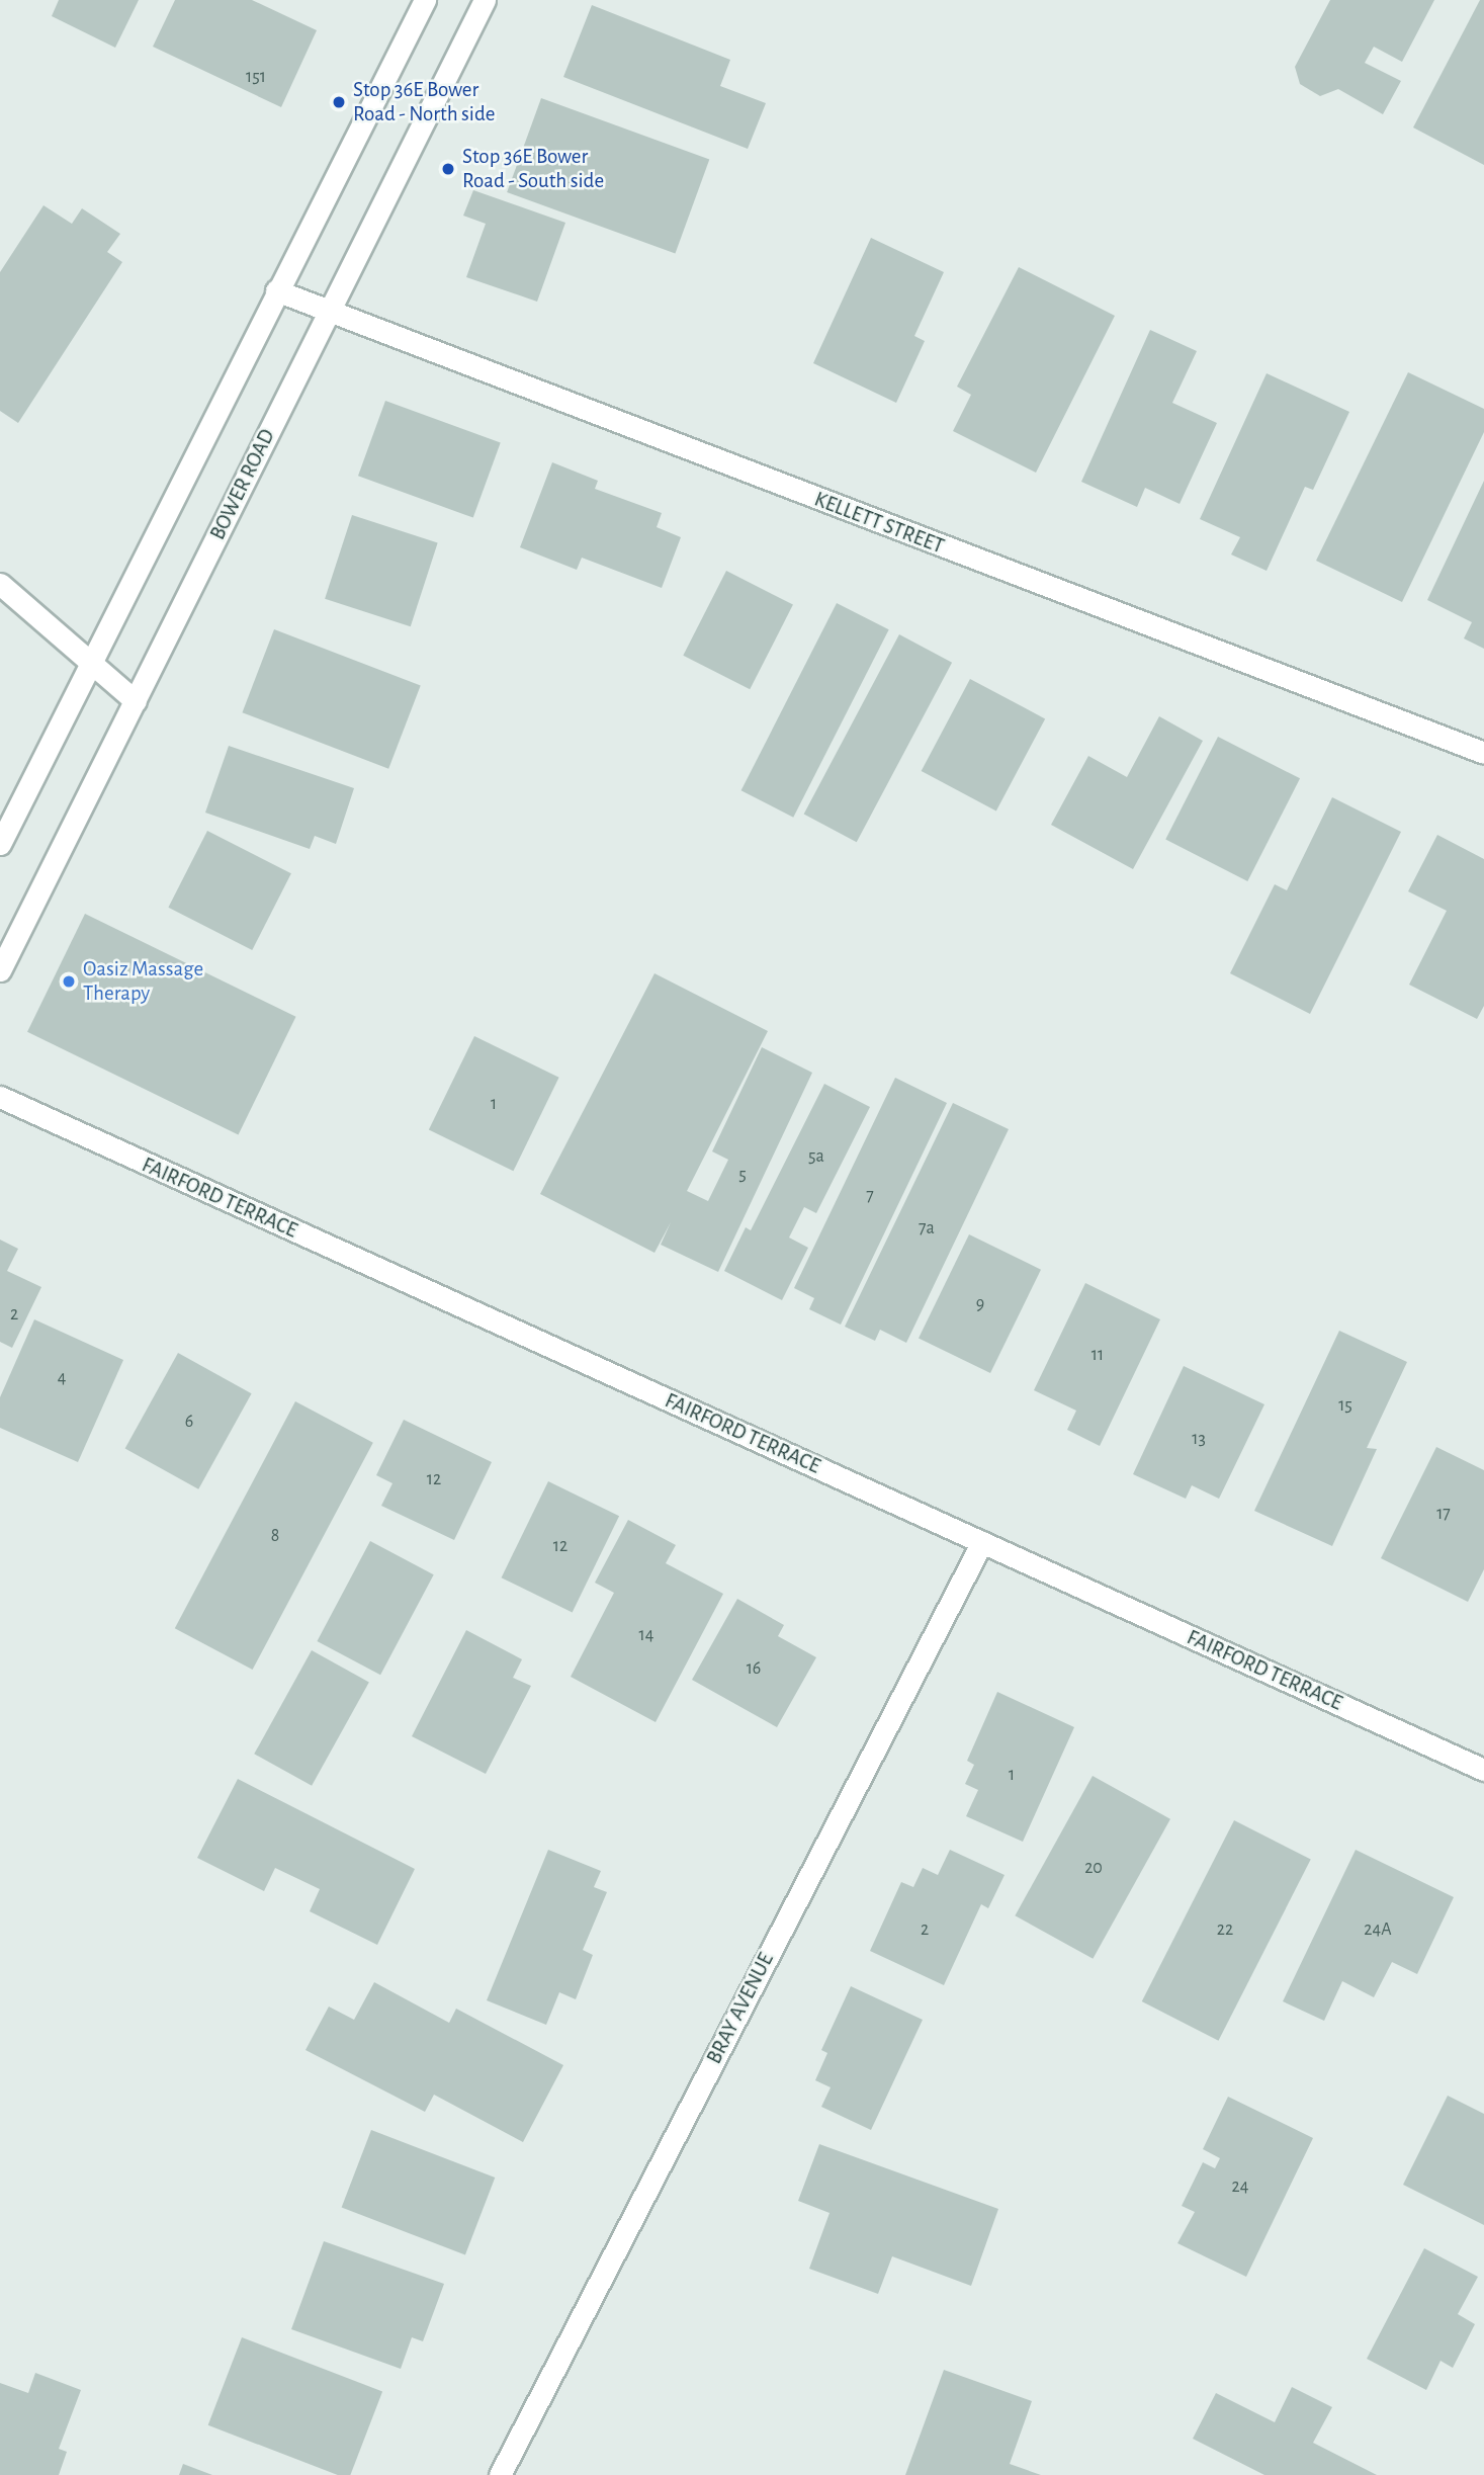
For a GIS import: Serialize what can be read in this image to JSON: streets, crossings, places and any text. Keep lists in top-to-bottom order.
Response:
{
  "streets": {
    "street": [
      "BOWER ROAD",
      "KELLETT STREET",
      "FAIRFORD TERRACE",
      "BRAY AVENUE"
    ]
  },
  "crossings": [
    ["BOWER ROAD", "KELLETT STREET"],
    ["FAIRFORD TERRACE", "BRAY AVENUE"]
  ],
  "places": ["Stop 36E Bower Road - North side", "Stop 36E Bower Road - South side", "Oasiz Massage Therapy"],
  "house_numbers": [
    "151",
    "1",
    "5a",
    "5",
    "7",
    "7a",
    "9",
    "2",
    "11",
    "4",
    "15",
    "6",
    "13",
    "12",
    "17",
    "8",
    "12",
    "14",
    "16",
    "1",
    "20",
    "2",
    "22",
    "24A",
    "24"
  ]
}
